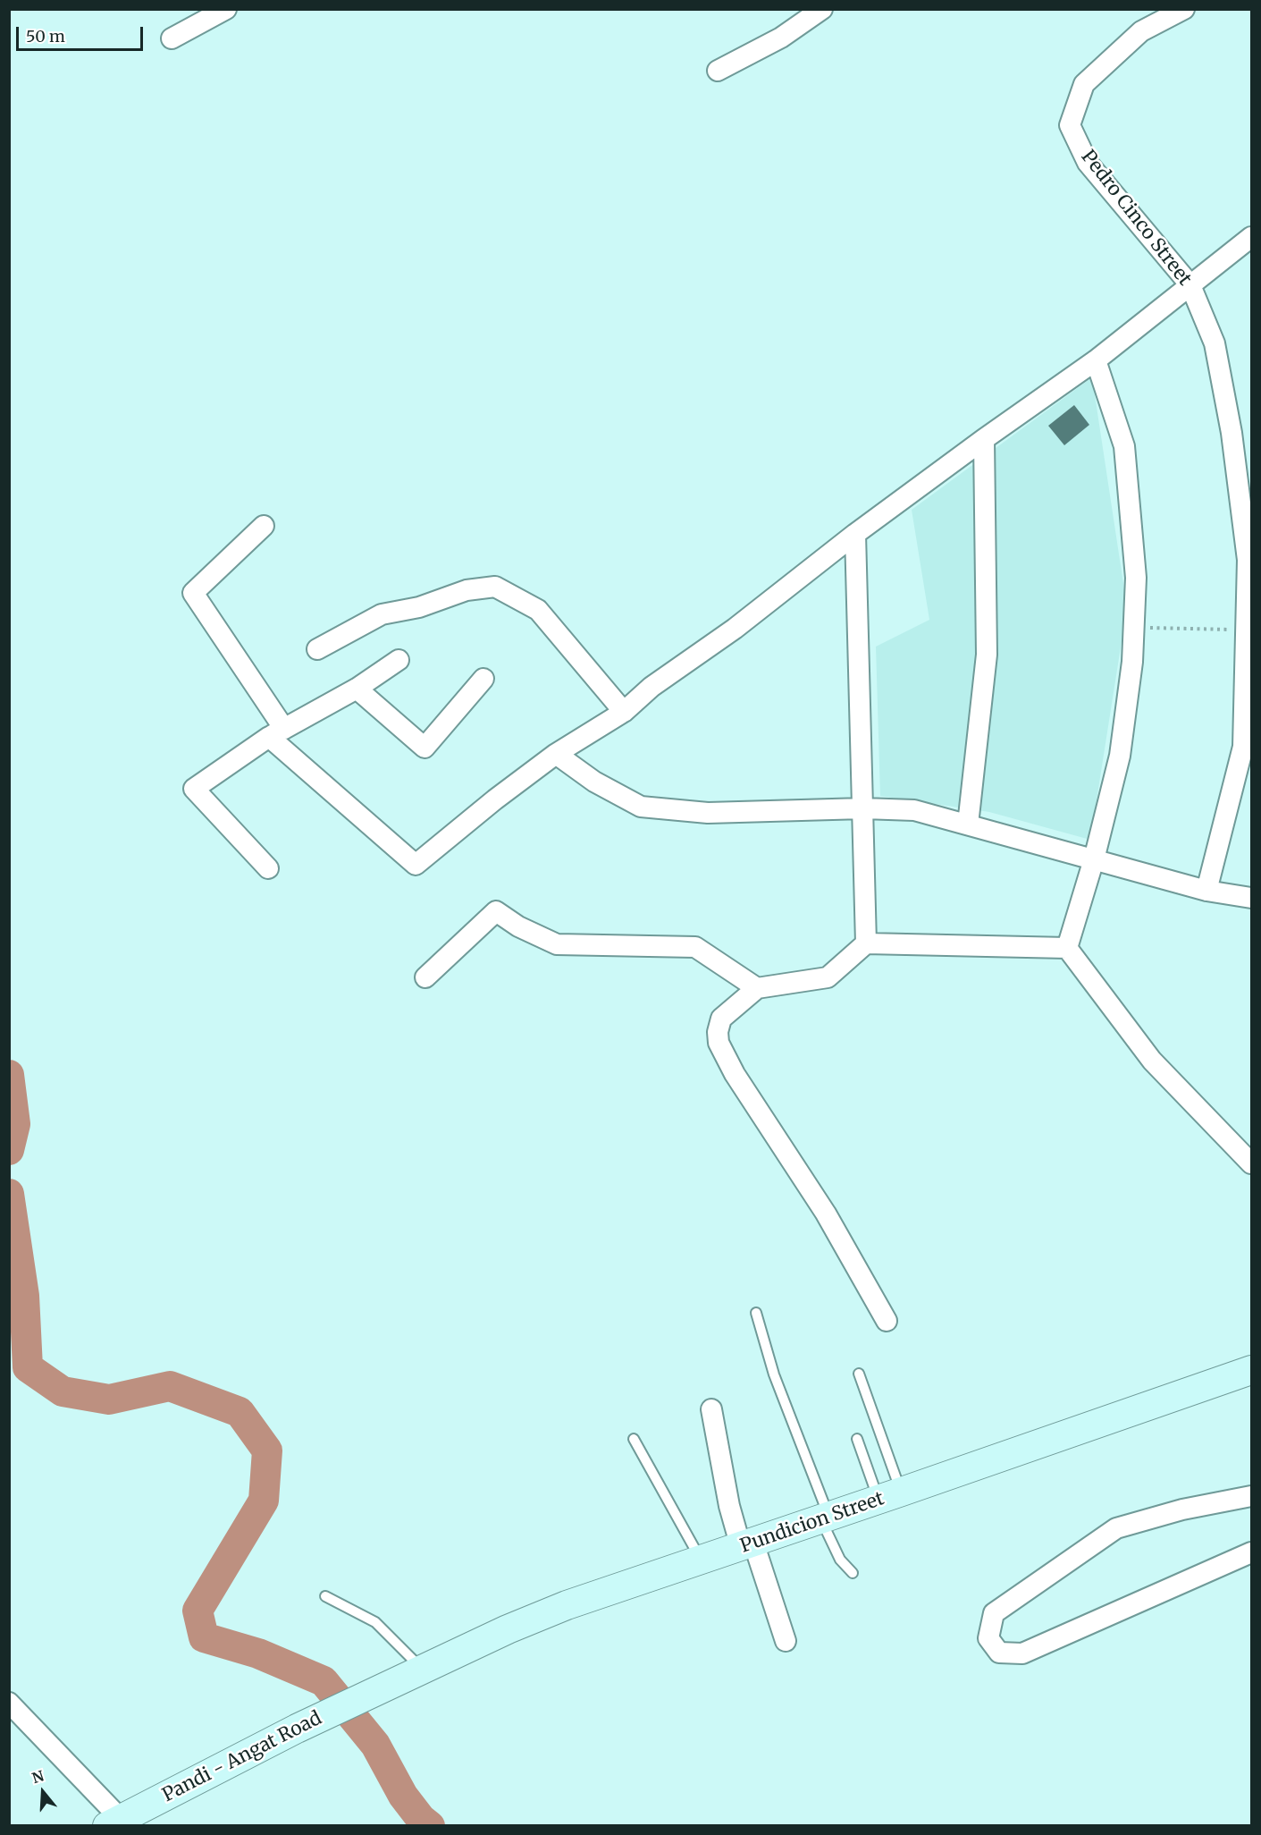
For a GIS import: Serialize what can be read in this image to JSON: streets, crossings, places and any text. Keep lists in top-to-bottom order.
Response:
{
  "streets": {
    "main road": ["Pundicion Street", "Pandi - Angat Road"],
    "street": ["Pedro Cinco Street"]
  },
  "crossings": [
    ["Pundicion Street", "Pandi - Angat Road"]
  ],
  "scale_bar": "50 m",
  "north": "top"
}
